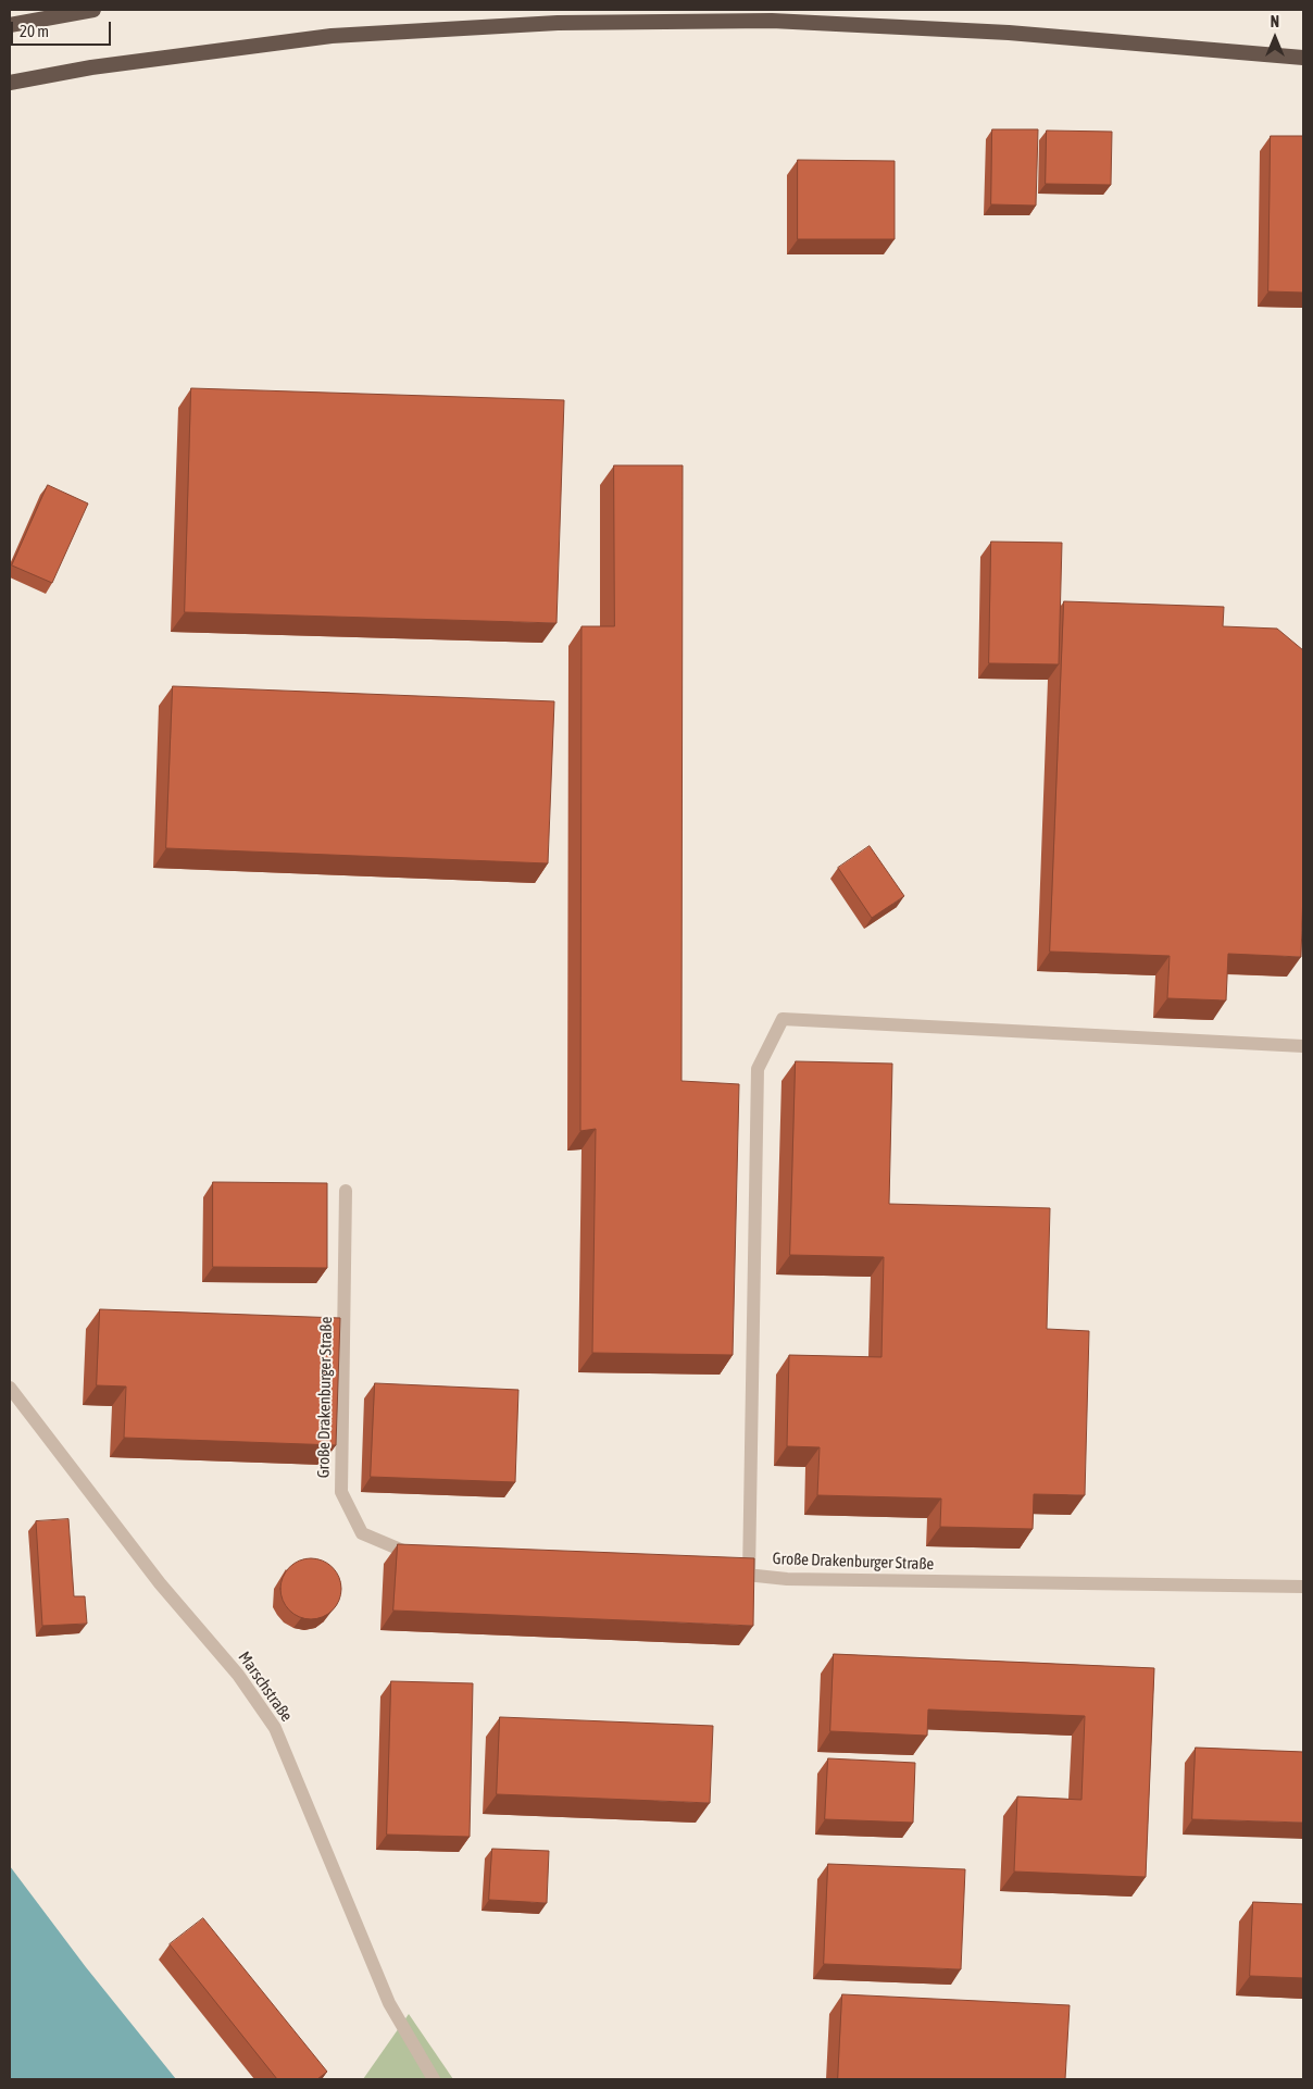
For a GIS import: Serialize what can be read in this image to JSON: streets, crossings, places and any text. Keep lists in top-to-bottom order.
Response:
{
  "streets": {
    "street": ["Große Drakenburger Straße", "Marschstraße"]
  },
  "scale_bar": "20 m",
  "north": "top"
}
